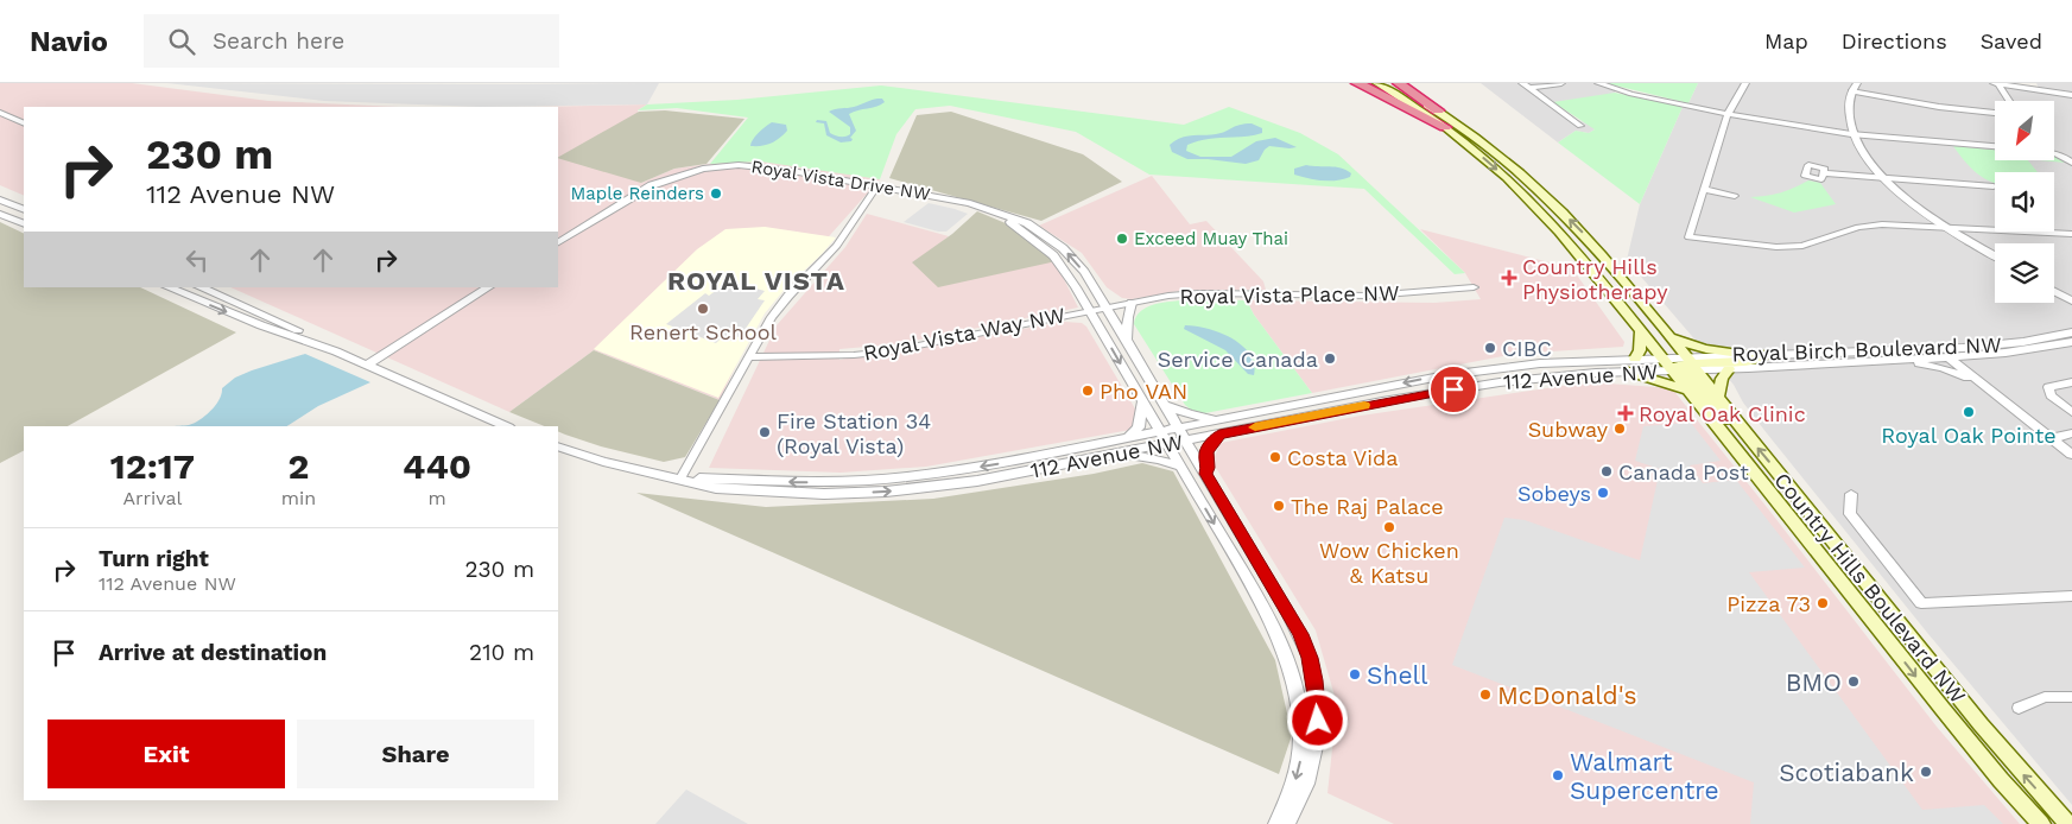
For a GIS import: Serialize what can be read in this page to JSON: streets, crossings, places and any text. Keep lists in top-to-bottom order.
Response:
{
  "streets": {
    "main road": ["Country Hills Boulevard NW"],
    "street": [
      "Royal Vista Drive NW",
      "Royal Vista Place NW",
      "Royal Vista Way NW",
      "Royal Birch Boulevard NW",
      "112 Avenue NW"
    ]
  },
  "crossings": [
    ["Royal Vista Drive NW", "Royal Vista Place NW"],
    ["Royal Vista Drive NW", "Royal Vista Way NW"],
    ["Royal Vista Drive NW", "112 Avenue NW"],
    ["Royal Vista Place NW", "Royal Vista Way NW"],
    ["Royal Birch Boulevard NW", "112 Avenue NW"],
    ["Royal Birch Boulevard NW", "Country Hills Boulevard NW"],
    ["112 Avenue NW", "Country Hills Boulevard NW"]
  ],
  "districts": ["ROYAL VISTA"],
  "places": {
    "other": [
      "Maple Reinders",
      "Exceed Muay Thai",
      "Renert School",
      "CIBC",
      "Service Canada",
      "Pho VAN",
      "Royal Oak Pointe",
      "Subway",
      "Fire Station 34 (Royal Vista)",
      "Costa Vida",
      "Canada Post",
      "Sobeys",
      "The Raj Palace",
      "Wow Chicken & Katsu",
      "Pizza 73",
      "Shell",
      "BMO",
      "McDonald's",
      "Scotiabank",
      "Walmart Supercentre"
    ],
    "health": ["Country Hills Physiotherapy", "Royal Oak Clinic"]
  },
  "north": "bottom left",
  "page": {
    "header": "Navio",
    "search": "Search here",
    "nav": ["Map", "Directions", "Saved"],
    "turn": ["230 m", "112 Avenue NW"],
    "eta": [
      "12:17",
      "Arrival",
      "2",
      "min",
      "440",
      "m"
    ],
    "list": [
      {
        "name": "Turn right",
        "note": "112 Avenue NW",
        "value": "230 m"
      },
      {
        "name": "Arrive at destination",
        "value": "210 m"
      }
    ],
    "buttons": ["Exit", "Share"]
  }
}
